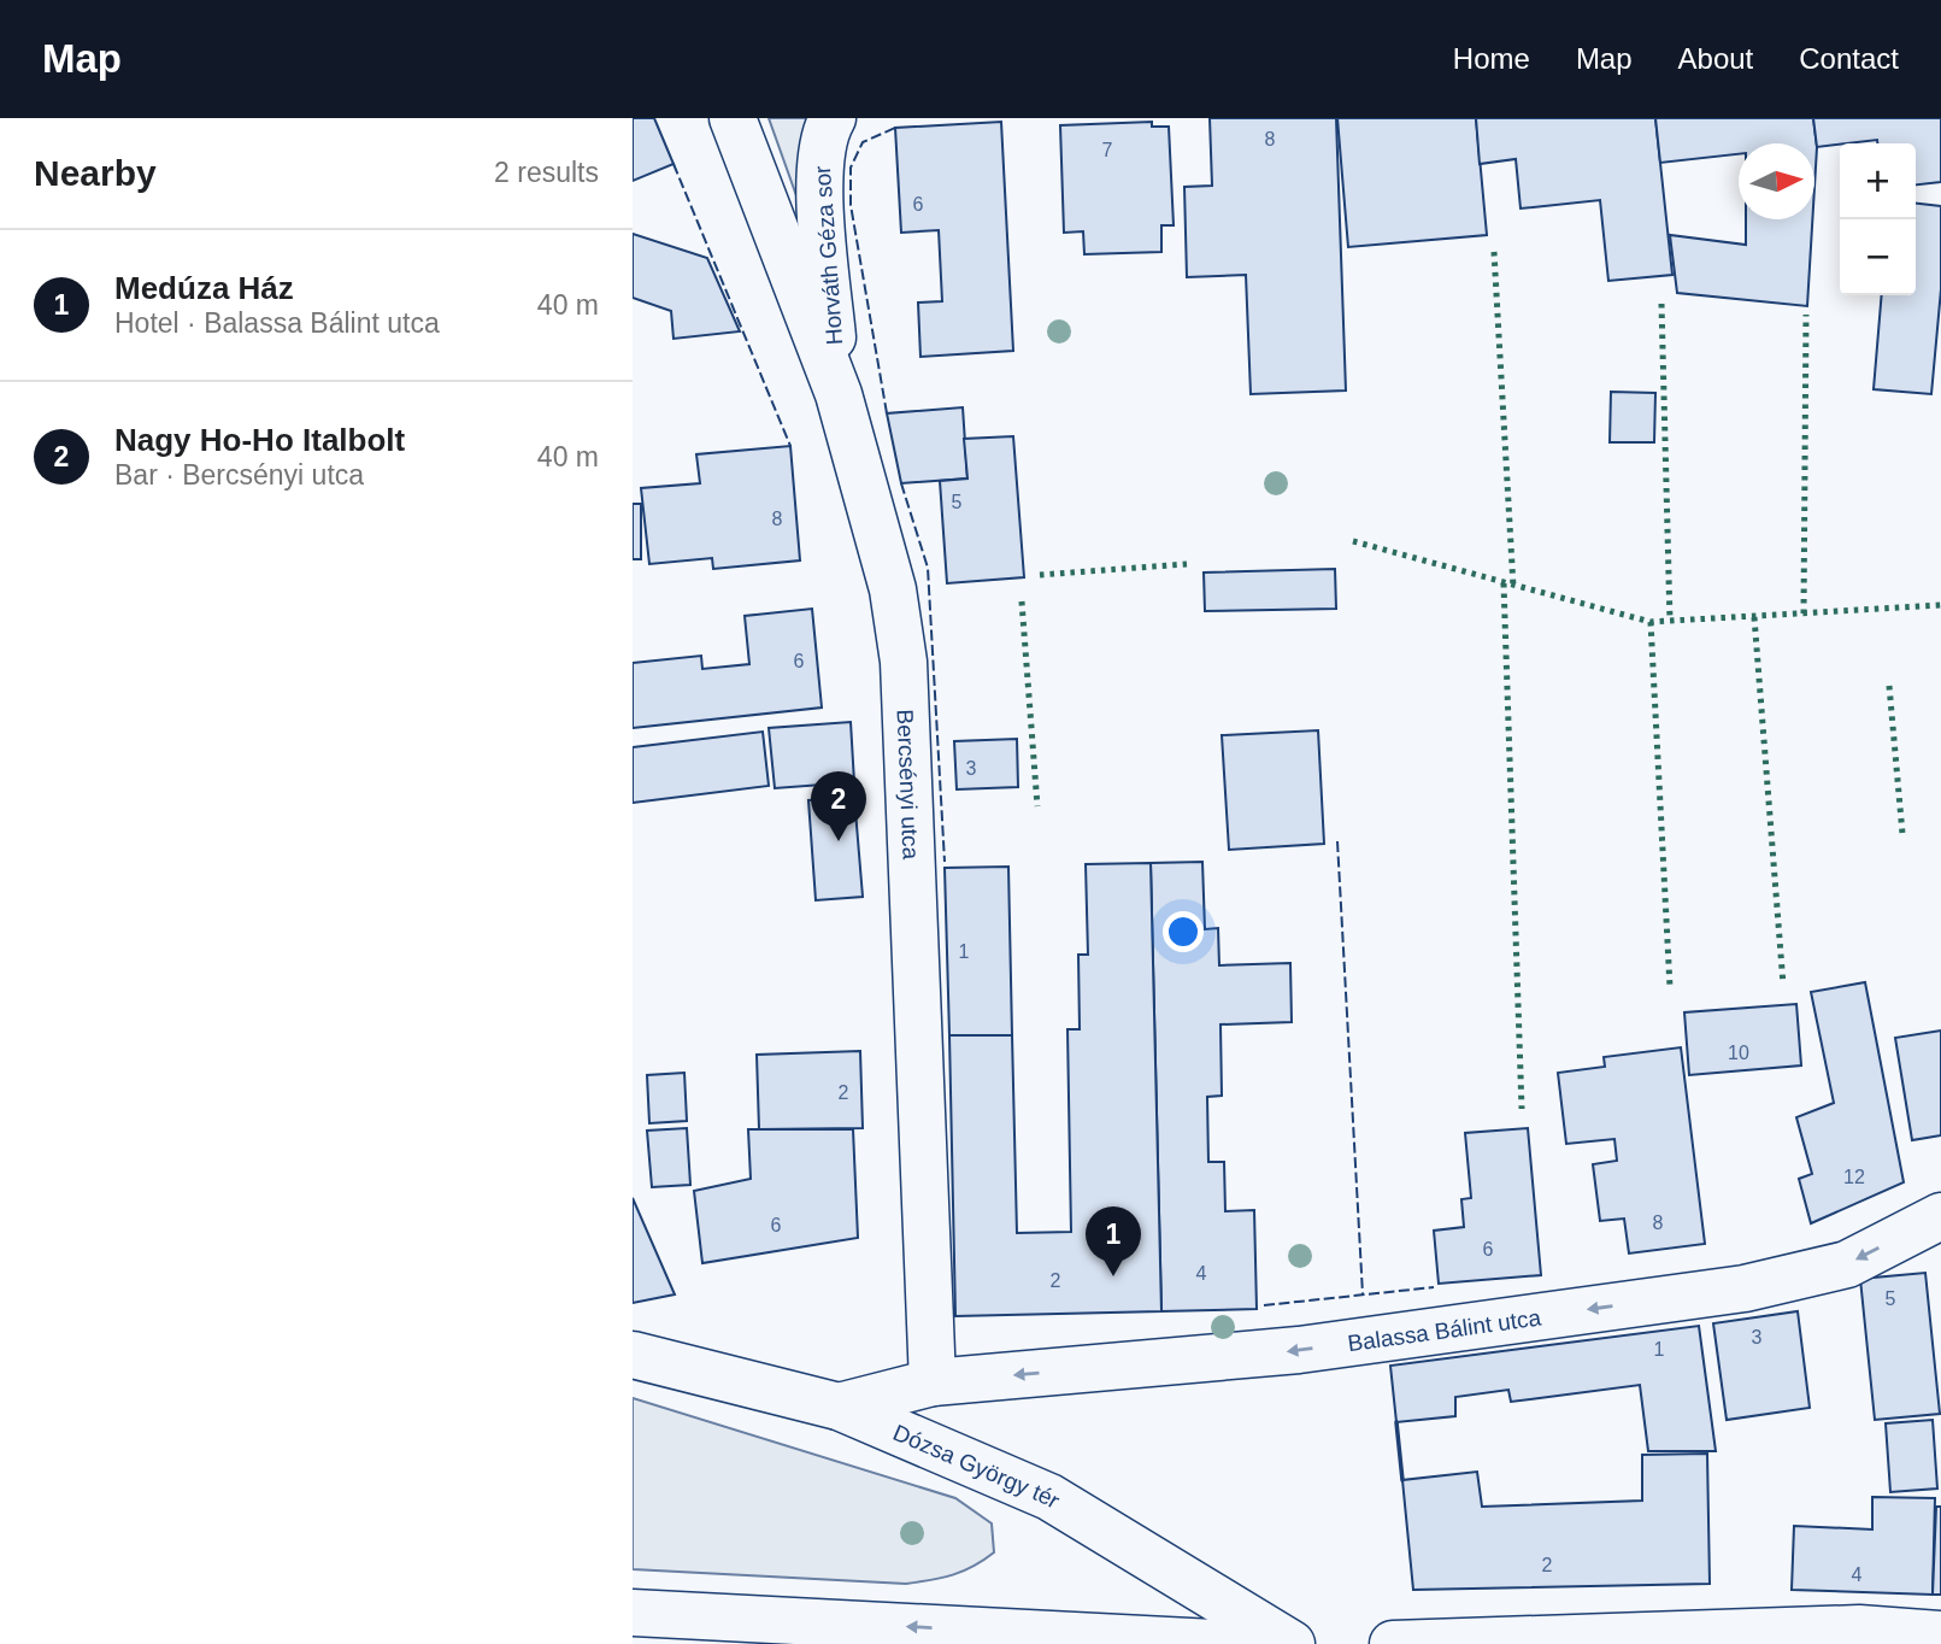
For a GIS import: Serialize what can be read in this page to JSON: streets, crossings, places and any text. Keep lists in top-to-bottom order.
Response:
{
  "streets": {
    "street": [
      "Horváth Géza sor",
      "Bercsényi utca",
      "Balassa Bálint utca",
      "Dózsa György tér"
    ]
  },
  "crossings": [
    ["Horváth Géza sor", "Bercsényi utca"],
    ["Bercsényi utca", "Balassa Bálint utca"]
  ],
  "house_numbers": [
    "8",
    "7",
    "6",
    "5",
    "8",
    "6",
    "3",
    "1",
    "10",
    "2",
    "12",
    "8",
    "6",
    "6",
    "4",
    "2",
    "5",
    "3",
    "1",
    "2",
    "4"
  ],
  "north": "right",
  "page": {
    "header": "Map",
    "nav": [
      "Home",
      "Map",
      "About",
      "Contact"
    ],
    "heading": ["Nearby", "2 results"],
    "map_buttons": ["+", "−"],
    "list": [
      {
        "mark": "1",
        "name": "Medúza Ház",
        "note": "Hotel · Balassa Bálint utca",
        "value": "40 m"
      },
      {
        "mark": "2",
        "name": "Nagy Ho-Ho Italbolt",
        "note": "Bar · Bercsényi utca",
        "value": "40 m"
      }
    ],
    "pins": ["2", "1"]
  }
}
